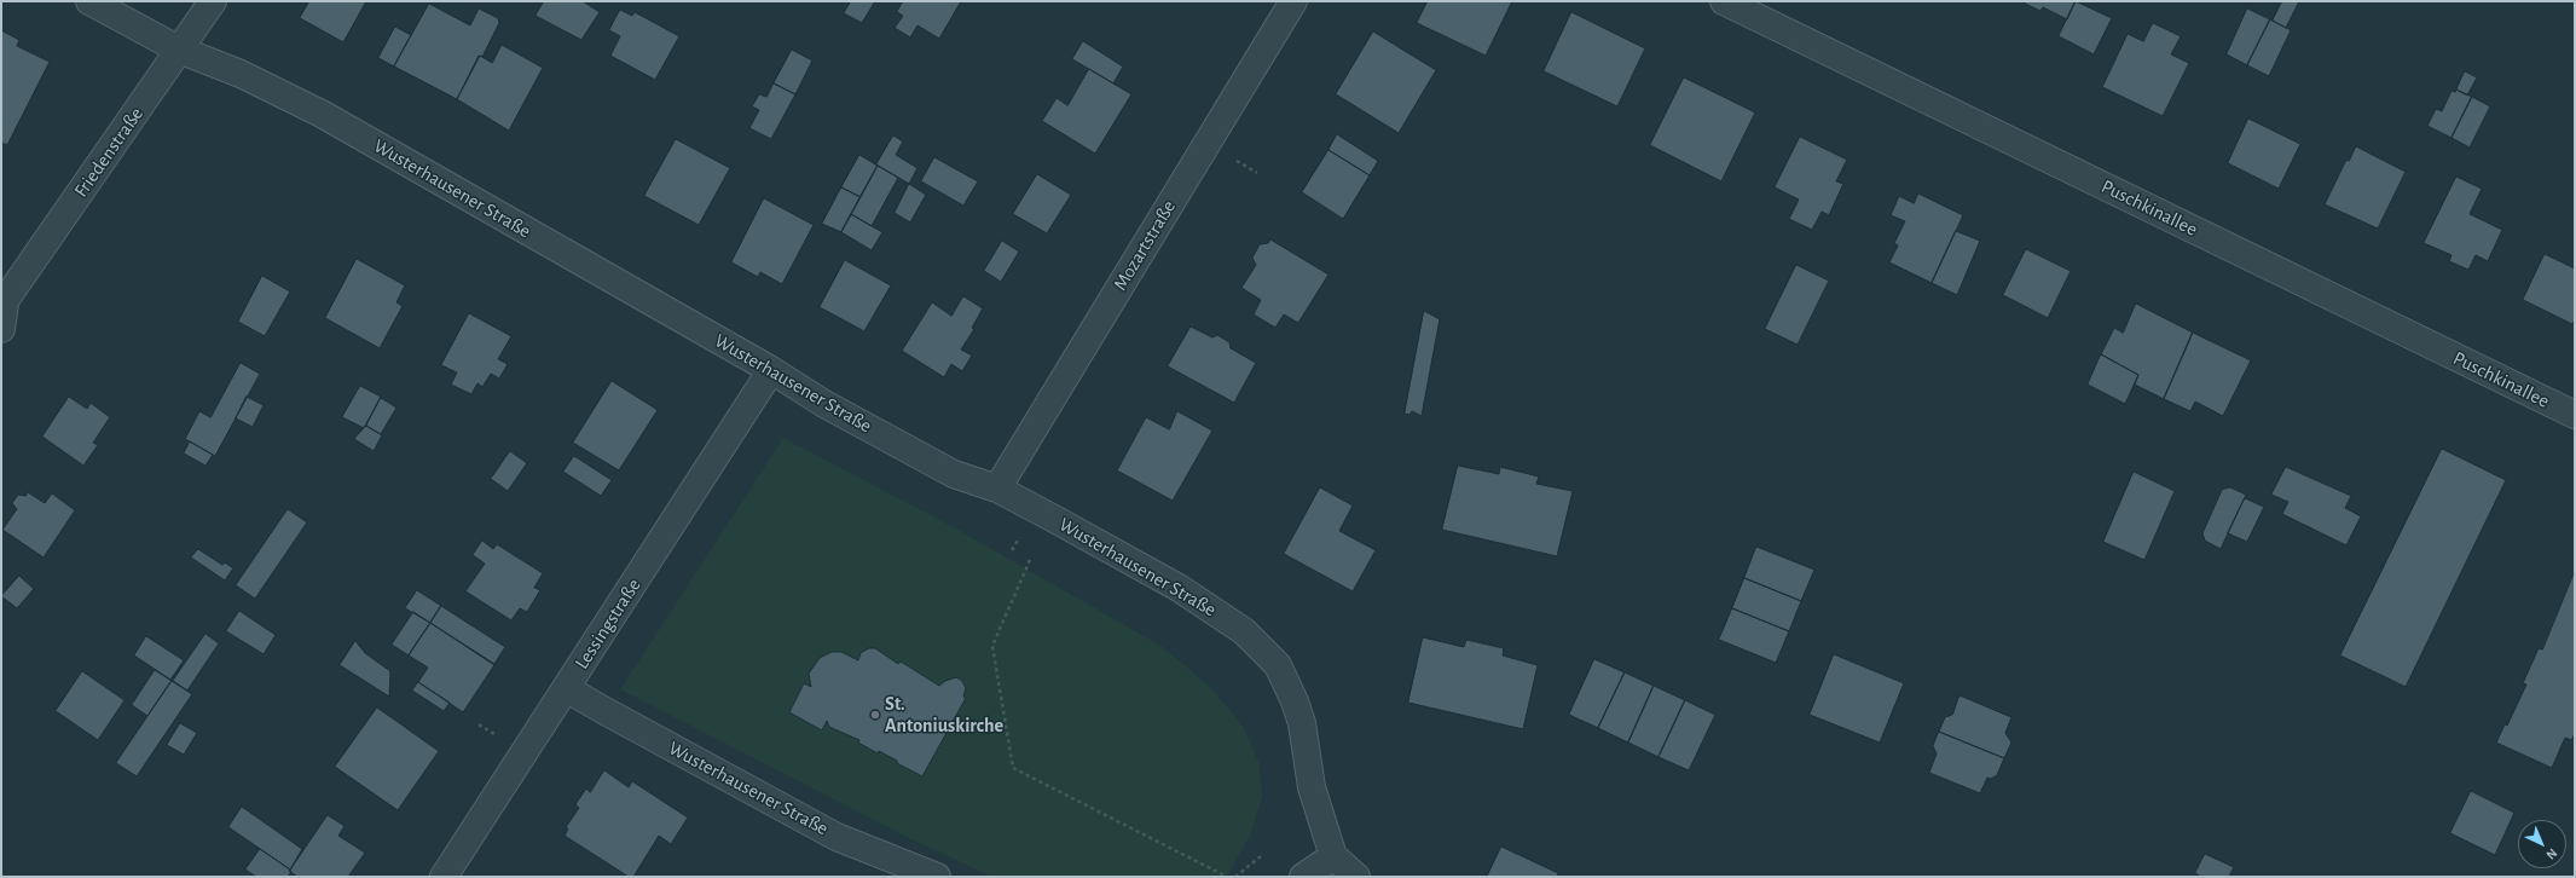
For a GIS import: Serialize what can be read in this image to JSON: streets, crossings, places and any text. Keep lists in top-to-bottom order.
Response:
{
  "streets": {
    "street": [
      "Friedenstraße",
      "Wusterhausener Straße",
      "Puschkinallee",
      "Mozartstraße",
      "Lessingstraße"
    ]
  },
  "crossings": [
    ["Friedenstraße", "Wusterhausener Straße"],
    ["Wusterhausener Straße", "Mozartstraße"],
    ["Wusterhausener Straße", "Lessingstraße"]
  ],
  "places": ["St. Antoniuskirche"],
  "north": "bottom right"
}
